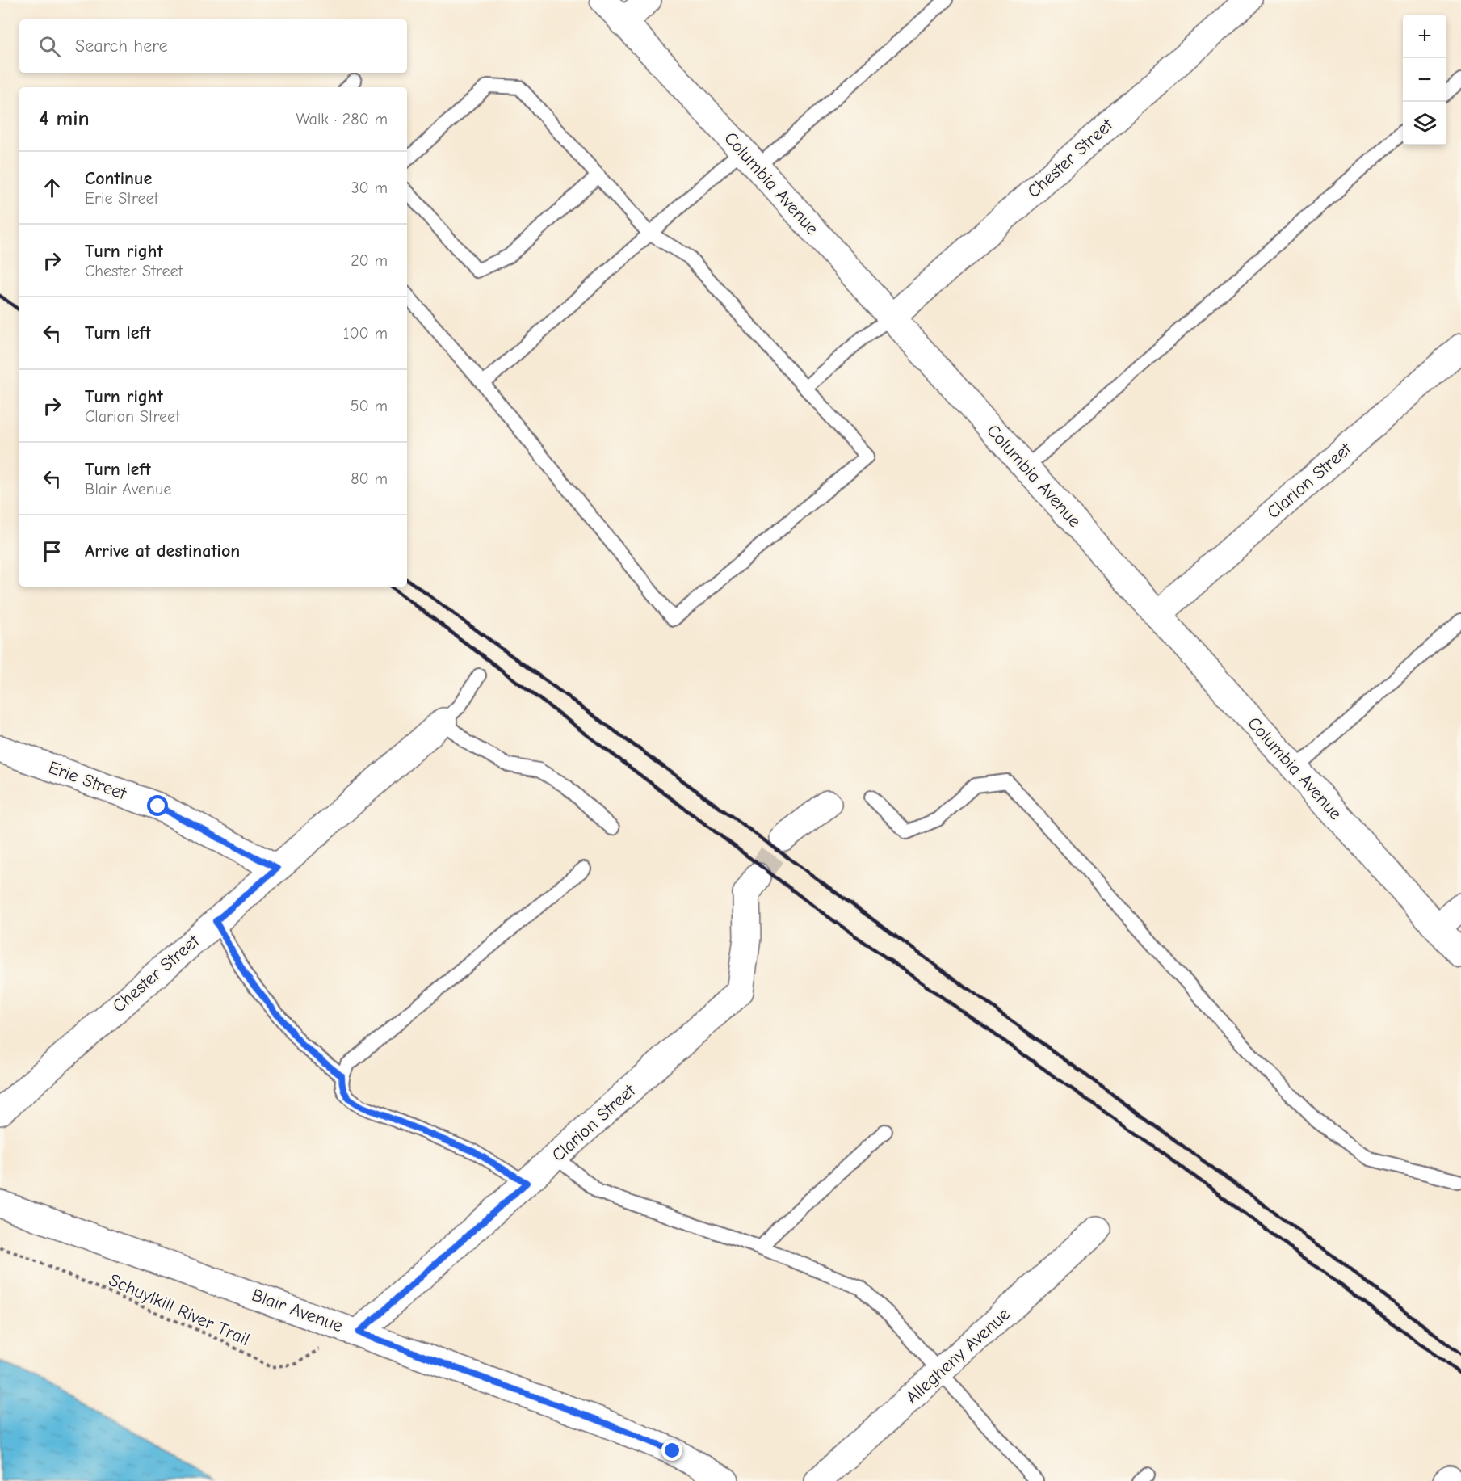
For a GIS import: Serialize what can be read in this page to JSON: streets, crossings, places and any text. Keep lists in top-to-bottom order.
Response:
{
  "streets": {
    "street": [
      "Chester Street",
      "Columbia Avenue",
      "Clarion Street",
      "Erie Street",
      "Blair Avenue",
      "Allegheny Avenue"
    ],
    "path": ["Schuylkill River Trail"]
  },
  "crossings": [
    ["Chester Street", "Columbia Avenue"],
    ["Chester Street", "Erie Street"],
    ["Columbia Avenue", "Clarion Street"],
    ["Clarion Street", "Schuylkill River Trail"],
    ["Clarion Street", "Blair Avenue"],
    ["Schuylkill River Trail", "Blair Avenue"]
  ],
  "page": {
    "map_buttons": ["+", "−"],
    "search": "Search here",
    "heading": ["4 min", "Walk · 280 m"],
    "list": [
      ["Continue", "Erie Street", "30 m"],
      ["Turn right", "Chester Street", "20 m"],
      ["Turn left", "100 m"],
      ["Turn right", "Clarion Street", "50 m"],
      ["Turn left", "Blair Avenue", "80 m"],
      "Arrive at destination"
    ]
  }
}
